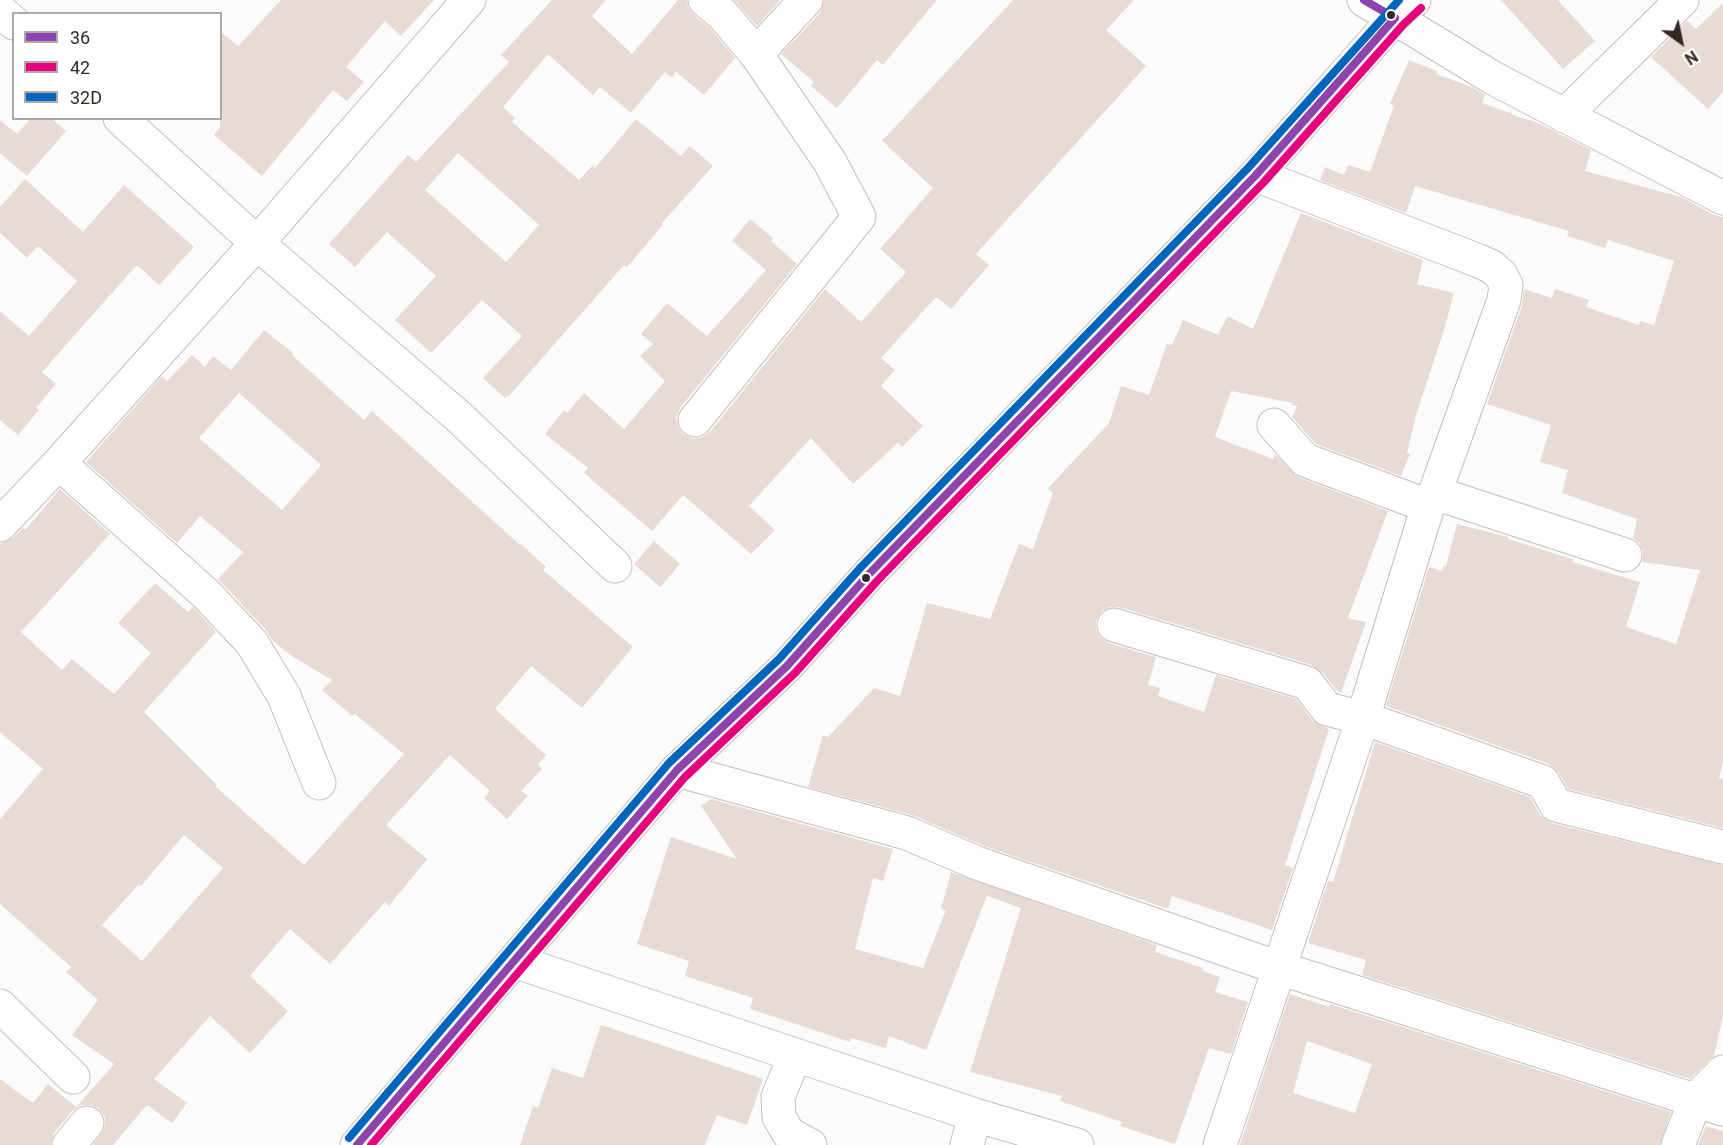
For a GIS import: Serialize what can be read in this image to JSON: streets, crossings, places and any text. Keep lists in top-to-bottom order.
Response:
{
  "lines": ["transit line 36", "transit line 32D", "transit line 42"],
  "legend": ["36", "42", "32D"],
  "north": "bottom right"
}
